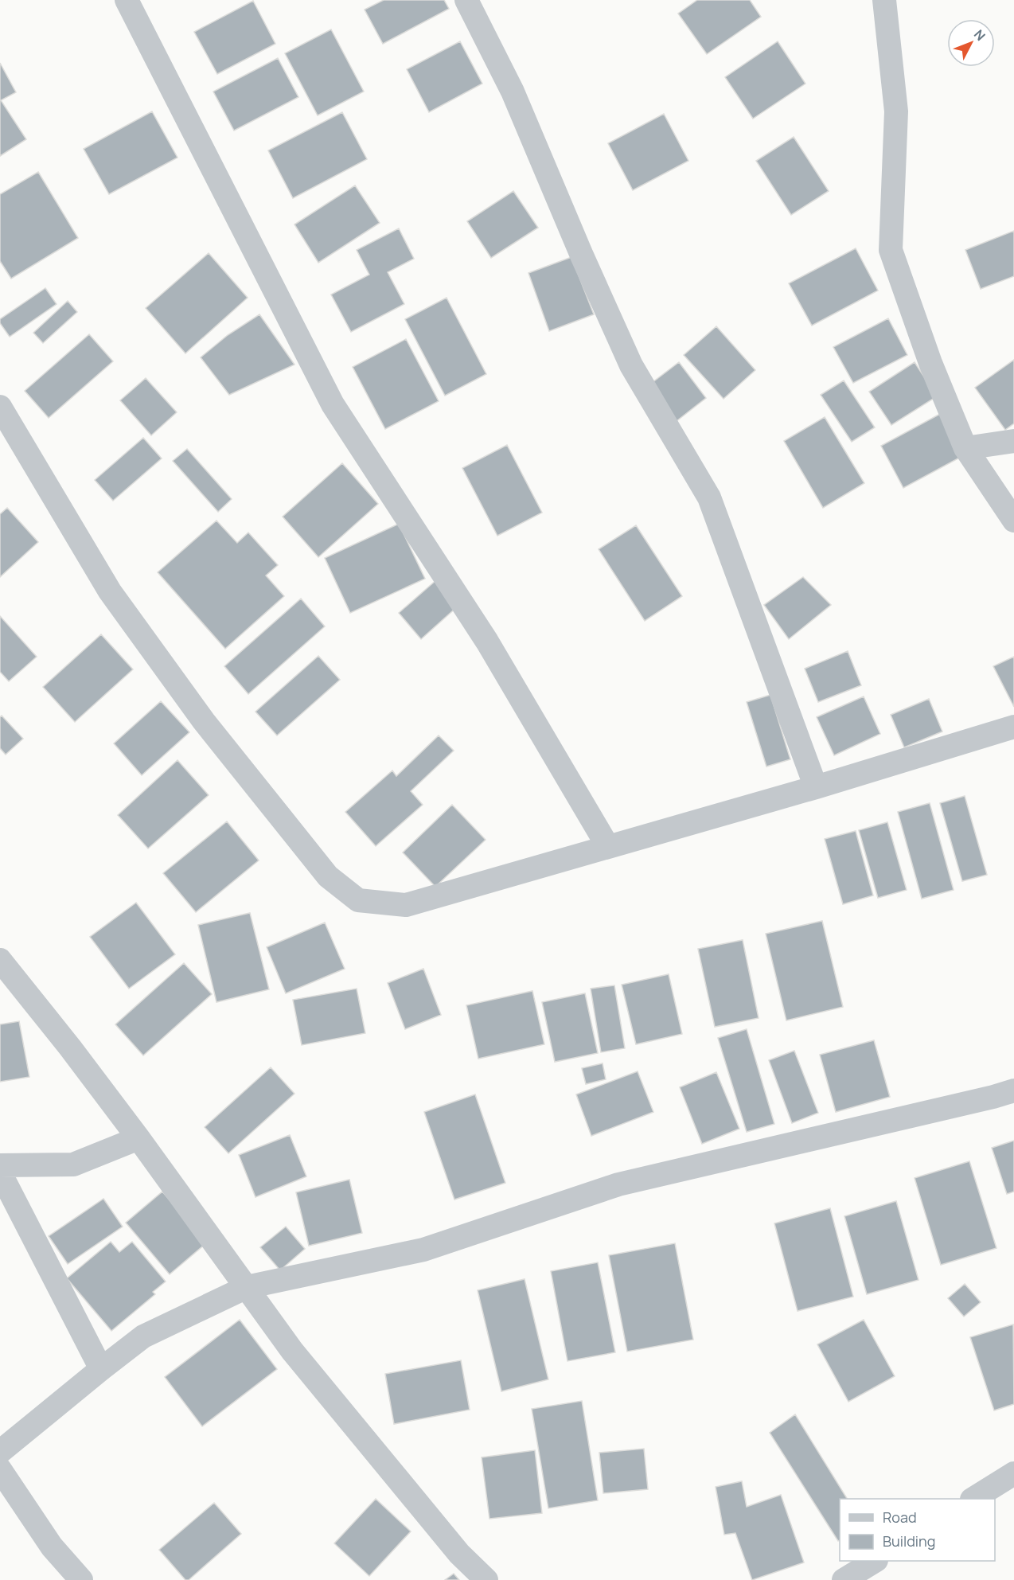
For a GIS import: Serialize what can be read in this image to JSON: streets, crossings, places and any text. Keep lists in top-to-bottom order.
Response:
{
  "legend": ["Road", "Building"],
  "north": "top right"
}
